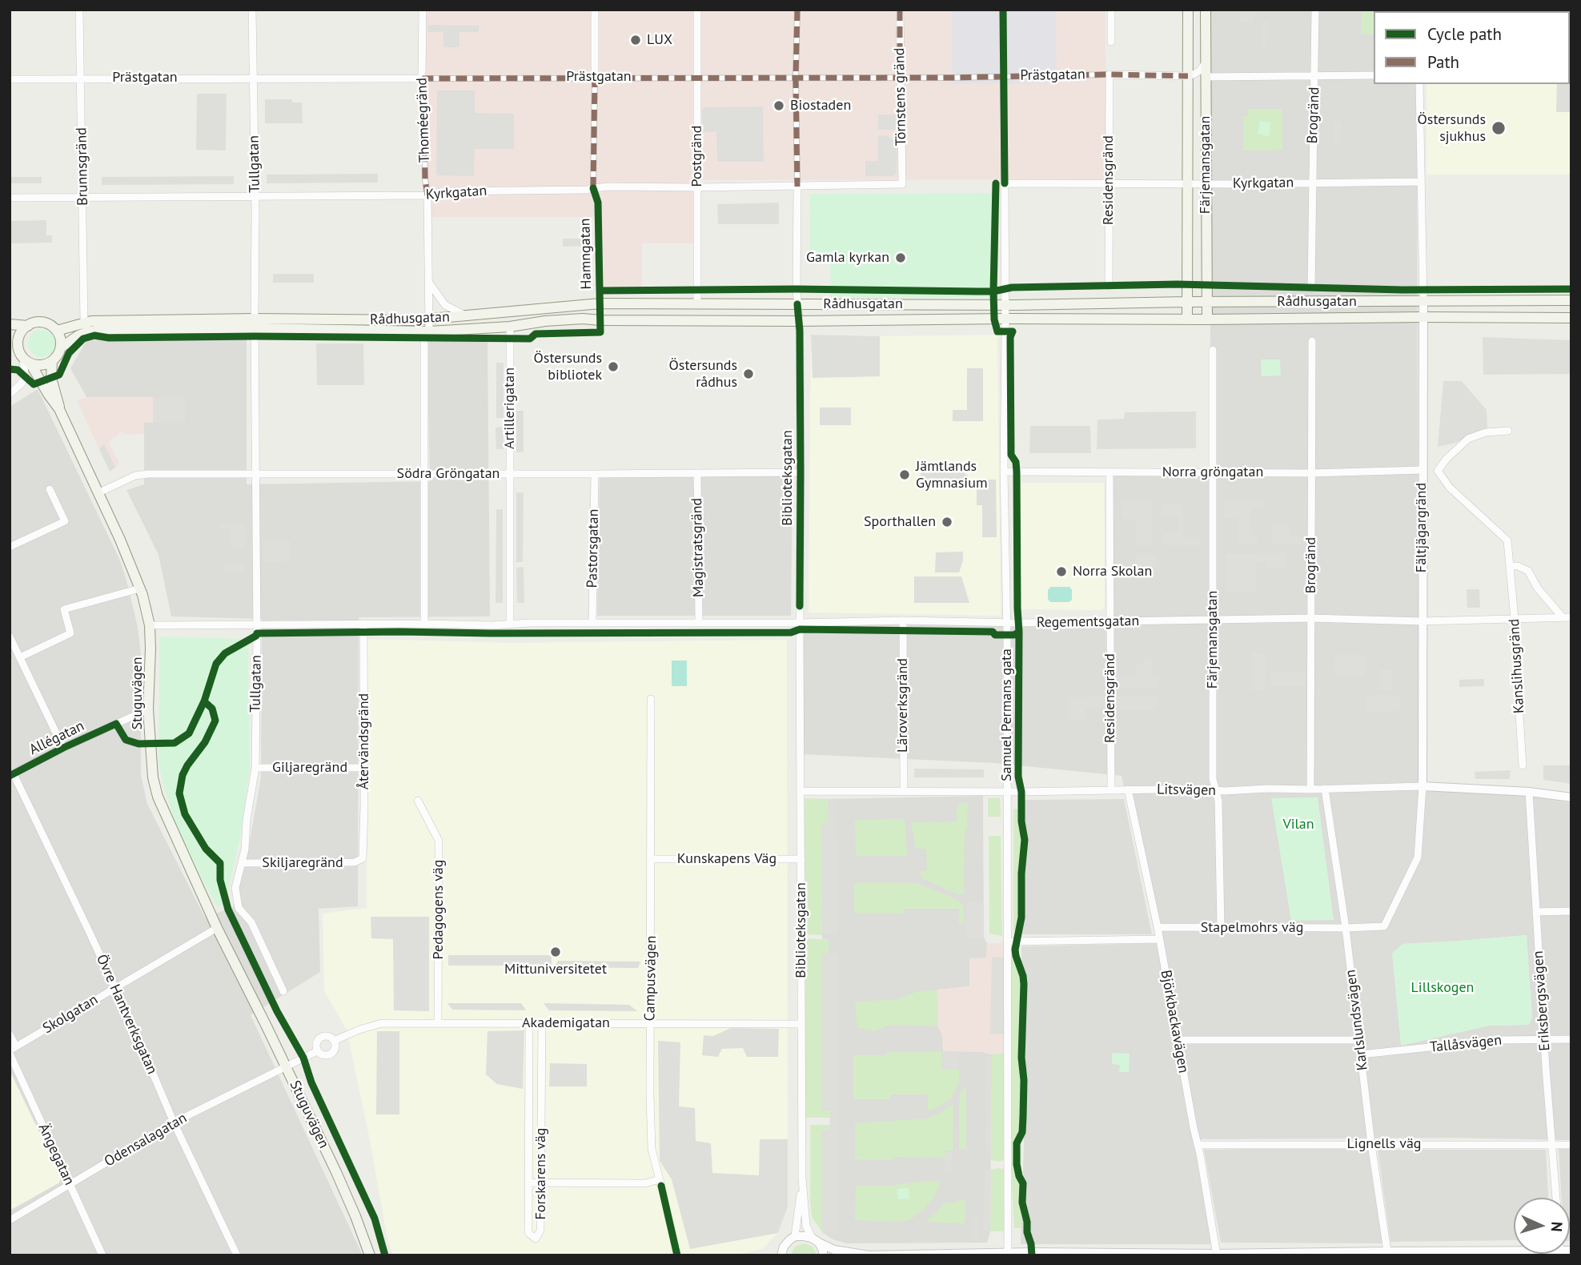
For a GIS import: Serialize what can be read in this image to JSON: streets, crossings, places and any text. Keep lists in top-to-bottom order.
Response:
{
  "streets": {
    "main road": ["Färjemansgatan", "Rådhusgatan", "Stuguvägen"],
    "street": [
      "Prästgatan",
      "Törnstens gränd",
      "Brogränd",
      "Thoméegränd",
      "Postgränd",
      "Tullgatan",
      "Brunnsgränd",
      "Residensgränd",
      "Kyrkgatan",
      "Artillerigatan",
      "Norra gröngatan",
      "Södra Gröngatan",
      "Biblioteksgatan",
      "Fältjägargränd",
      "Magistratsgränd",
      "Pastorsgatan",
      "Regementsgatan",
      "Kanslihusgränd",
      "Läroverksgränd",
      "Samuel Permans gata",
      "Allégatan",
      "Återvändsgränd",
      "Giljaregränd",
      "Litsvägen",
      "Kunskapens Väg",
      "Skiljaregränd",
      "Pedagogens väg",
      "Stapelmohrs väg",
      "Campusvägen",
      "Eriksbergsvägen",
      "Skolgatan",
      "Övre Hantverksgatan",
      "Karlslundsvägen",
      "Björkbackavägen",
      "Akademigatan",
      "Tallåsvägen",
      "Odensalagatan",
      "Lignells väg",
      "Ängegatan",
      "Forskarens väg"
    ],
    "cycle path": ["Hamngatan"]
  },
  "crossings": [
    ["Prästgatan", "Törnstens gränd"],
    ["Prästgatan", "Thoméegränd"],
    ["Prästgatan", "Postgränd"],
    ["Prästgatan", "Tullgatan"],
    ["Prästgatan", "Färjemansgatan"],
    ["Prästgatan", "Brunnsgränd"],
    ["Prästgatan", "Residensgränd"],
    ["Prästgatan", "Biblioteksgatan"],
    ["Prästgatan", "Samuel Permans gata"],
    ["Törnstens gränd", "Kyrkgatan"],
    ["Brogränd", "Kyrkgatan"],
    ["Brogränd", "Norra gröngatan"],
    ["Brogränd", "Regementsgatan"],
    ["Brogränd", "Litsvägen"],
    ["Thoméegränd", "Kyrkgatan"],
    ["Thoméegränd", "Rådhusgatan"],
    ["Postgränd", "Kyrkgatan"],
    ["Postgränd", "Rådhusgatan"],
    ["Tullgatan", "Kyrkgatan"],
    ["Tullgatan", "Rådhusgatan"],
    ["Tullgatan", "Södra Gröngatan"],
    ["Tullgatan", "Regementsgatan"],
    ["Tullgatan", "Giljaregränd"],
    ["Tullgatan", "Skiljaregränd"],
    ["Färjemansgatan", "Kyrkgatan"],
    ["Färjemansgatan", "Rådhusgatan"],
    ["Färjemansgatan", "Norra gröngatan"],
    ["Färjemansgatan", "Regementsgatan"],
    ["Färjemansgatan", "Litsvägen"],
    ["Färjemansgatan", "Stapelmohrs väg"],
    ["Brunnsgränd", "Kyrkgatan"],
    ["Brunnsgränd", "Rådhusgatan"],
    ["Residensgränd", "Kyrkgatan"],
    ["Residensgränd", "Norra gröngatan"],
    ["Residensgränd", "Regementsgatan"],
    ["Residensgränd", "Litsvägen"],
    ["Kyrkgatan", "Biblioteksgatan"],
    ["Kyrkgatan", "Fältjägargränd"],
    ["Kyrkgatan", "Samuel Permans gata"],
    ["Rådhusgatan", "Artillerigatan"],
    ["Rådhusgatan", "Biblioteksgatan"],
    ["Rådhusgatan", "Fältjägargränd"],
    ["Rådhusgatan", "Stuguvägen"],
    ["Rådhusgatan", "Samuel Permans gata"],
    ["Artillerigatan", "Södra Gröngatan"],
    ["Artillerigatan", "Regementsgatan"],
    ["Norra gröngatan", "Fältjägargränd"],
    ["Norra gröngatan", "Samuel Permans gata"],
    ["Södra Gröngatan", "Biblioteksgatan"],
    ["Södra Gröngatan", "Magistratsgränd"],
    ["Södra Gröngatan", "Pastorsgatan"],
    ["Södra Gröngatan", "Stuguvägen"],
    ["Biblioteksgatan", "Regementsgatan"],
    ["Biblioteksgatan", "Litsvägen"],
    ["Biblioteksgatan", "Kunskapens Väg"],
    ["Biblioteksgatan", "Akademigatan"],
    ["Fältjägargränd", "Regementsgatan"],
    ["Fältjägargränd", "Litsvägen"],
    ["Fältjägargränd", "Stapelmohrs väg"],
    ["Fältjägargränd", "Karlslundsvägen"],
    ["Magistratsgränd", "Regementsgatan"],
    ["Pastorsgatan", "Regementsgatan"],
    ["Regementsgatan", "Kanslihusgränd"],
    ["Regementsgatan", "Stuguvägen"],
    ["Regementsgatan", "Läroverksgränd"],
    ["Regementsgatan", "Samuel Permans gata"],
    ["Regementsgatan", "Återvändsgränd"],
    ["Stuguvägen", "Allégatan"],
    ["Stuguvägen", "Skolgatan"],
    ["Stuguvägen", "Odensalagatan"],
    ["Läroverksgränd", "Litsvägen"],
    ["Samuel Permans gata", "Litsvägen"],
    ["Allégatan", "Övre Hantverksgatan"],
    ["Återvändsgränd", "Giljaregränd"],
    ["Återvändsgränd", "Skiljaregränd"],
    ["Litsvägen", "Eriksbergsvägen"],
    ["Litsvägen", "Karlslundsvägen"],
    ["Litsvägen", "Björkbackavägen"],
    ["Kunskapens Väg", "Campusvägen"],
    ["Pedagogens väg", "Akademigatan"],
    ["Stapelmohrs väg", "Karlslundsvägen"],
    ["Stapelmohrs väg", "Björkbackavägen"],
    ["Campusvägen", "Akademigatan"],
    ["Campusvägen", "Forskarens väg"],
    ["Eriksbergsvägen", "Tallåsvägen"],
    ["Eriksbergsvägen", "Lignells väg"],
    ["Skolgatan", "Övre Hantverksgatan"],
    ["Skolgatan", "Ängegatan"],
    ["Övre Hantverksgatan", "Odensalagatan"],
    ["Karlslundsvägen", "Tallåsvägen"],
    ["Karlslundsvägen", "Lignells väg"],
    ["Björkbackavägen", "Lignells väg"],
    ["Akademigatan", "Odensalagatan"],
    ["Akademigatan", "Forskarens väg"],
    ["Odensalagatan", "Ängegatan"]
  ],
  "parks": ["Vilan", "Lillskogen"],
  "places": [
    "LUX",
    "Biostaden",
    "Östersunds sjukhus",
    "Gamla kyrkan",
    "Östersunds bibliotek",
    "Östersunds rådhus",
    "Jämtlands Gymnasium",
    "Sporthallen",
    "Norra Skolan",
    "Mittuniversitetet"
  ],
  "legend": ["Cycle path", "Path"],
  "north": "right"
}
